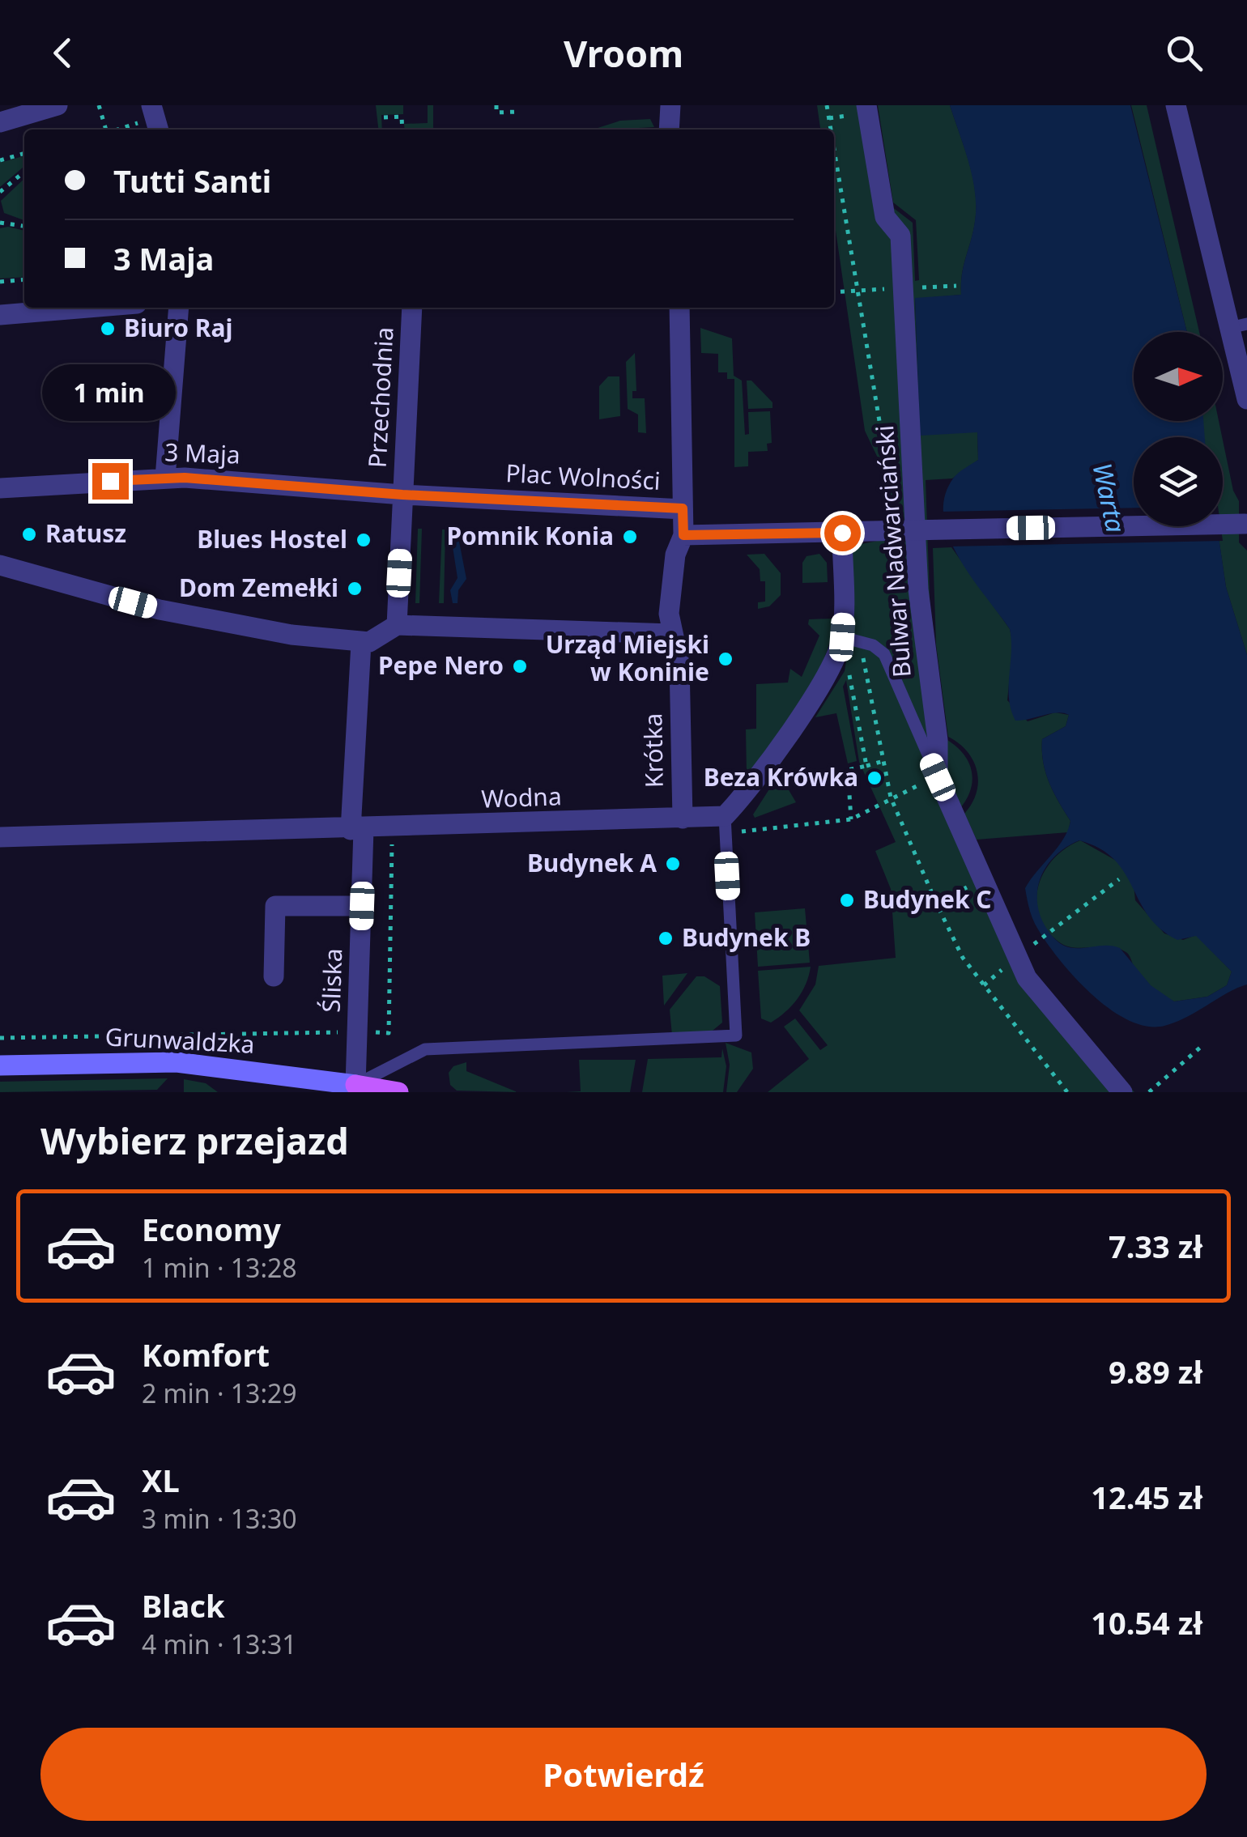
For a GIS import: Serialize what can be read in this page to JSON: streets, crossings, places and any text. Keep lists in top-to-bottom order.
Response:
{
  "streets": {
    "street": [
      "Przechodnia",
      "3 Maja",
      "Plac Wolności",
      "Bulwar Nadwarciański",
      "Krótka",
      "Wodna",
      "Śliska",
      "Grunwaldzka"
    ]
  },
  "crossings": [
    ["Przechodnia", "3 Maja"],
    ["Przechodnia", "Plac Wolności"],
    ["3 Maja", "Plac Wolności"],
    ["Plac Wolności", "Krótka"],
    ["Krótka", "Wodna"],
    ["Wodna", "Śliska"],
    ["Śliska", "Grunwaldzka"]
  ],
  "water": ["Warta"],
  "places": [
    "Biuro Raj",
    "Ratusz",
    "Pomnik Konia",
    "Blues Hostel",
    "Dom Zemełki",
    "Urząd Miejski w Koninie",
    "Pepe Nero",
    "Beza Krówka",
    "Budynek A",
    "Budynek C",
    "Budynek B"
  ],
  "north": "right",
  "page": {
    "header": "Vroom",
    "banner": ["Tutti Santi", "3 Maja"],
    "bubble": "1 min",
    "heading": "Wybierz przejazd",
    "list": [
      {
        "name": "Economy",
        "note": "1 min · 13:28",
        "value": "7.33 zł"
      },
      {
        "name": "Komfort",
        "note": "2 min · 13:29",
        "value": "9.89 zł"
      },
      {
        "name": "XL",
        "note": "3 min · 13:30",
        "value": "12.45 zł"
      },
      {
        "name": "Black",
        "note": "4 min · 13:31",
        "value": "10.54 zł"
      }
    ],
    "buttons": "Potwierdź"
  }
}
